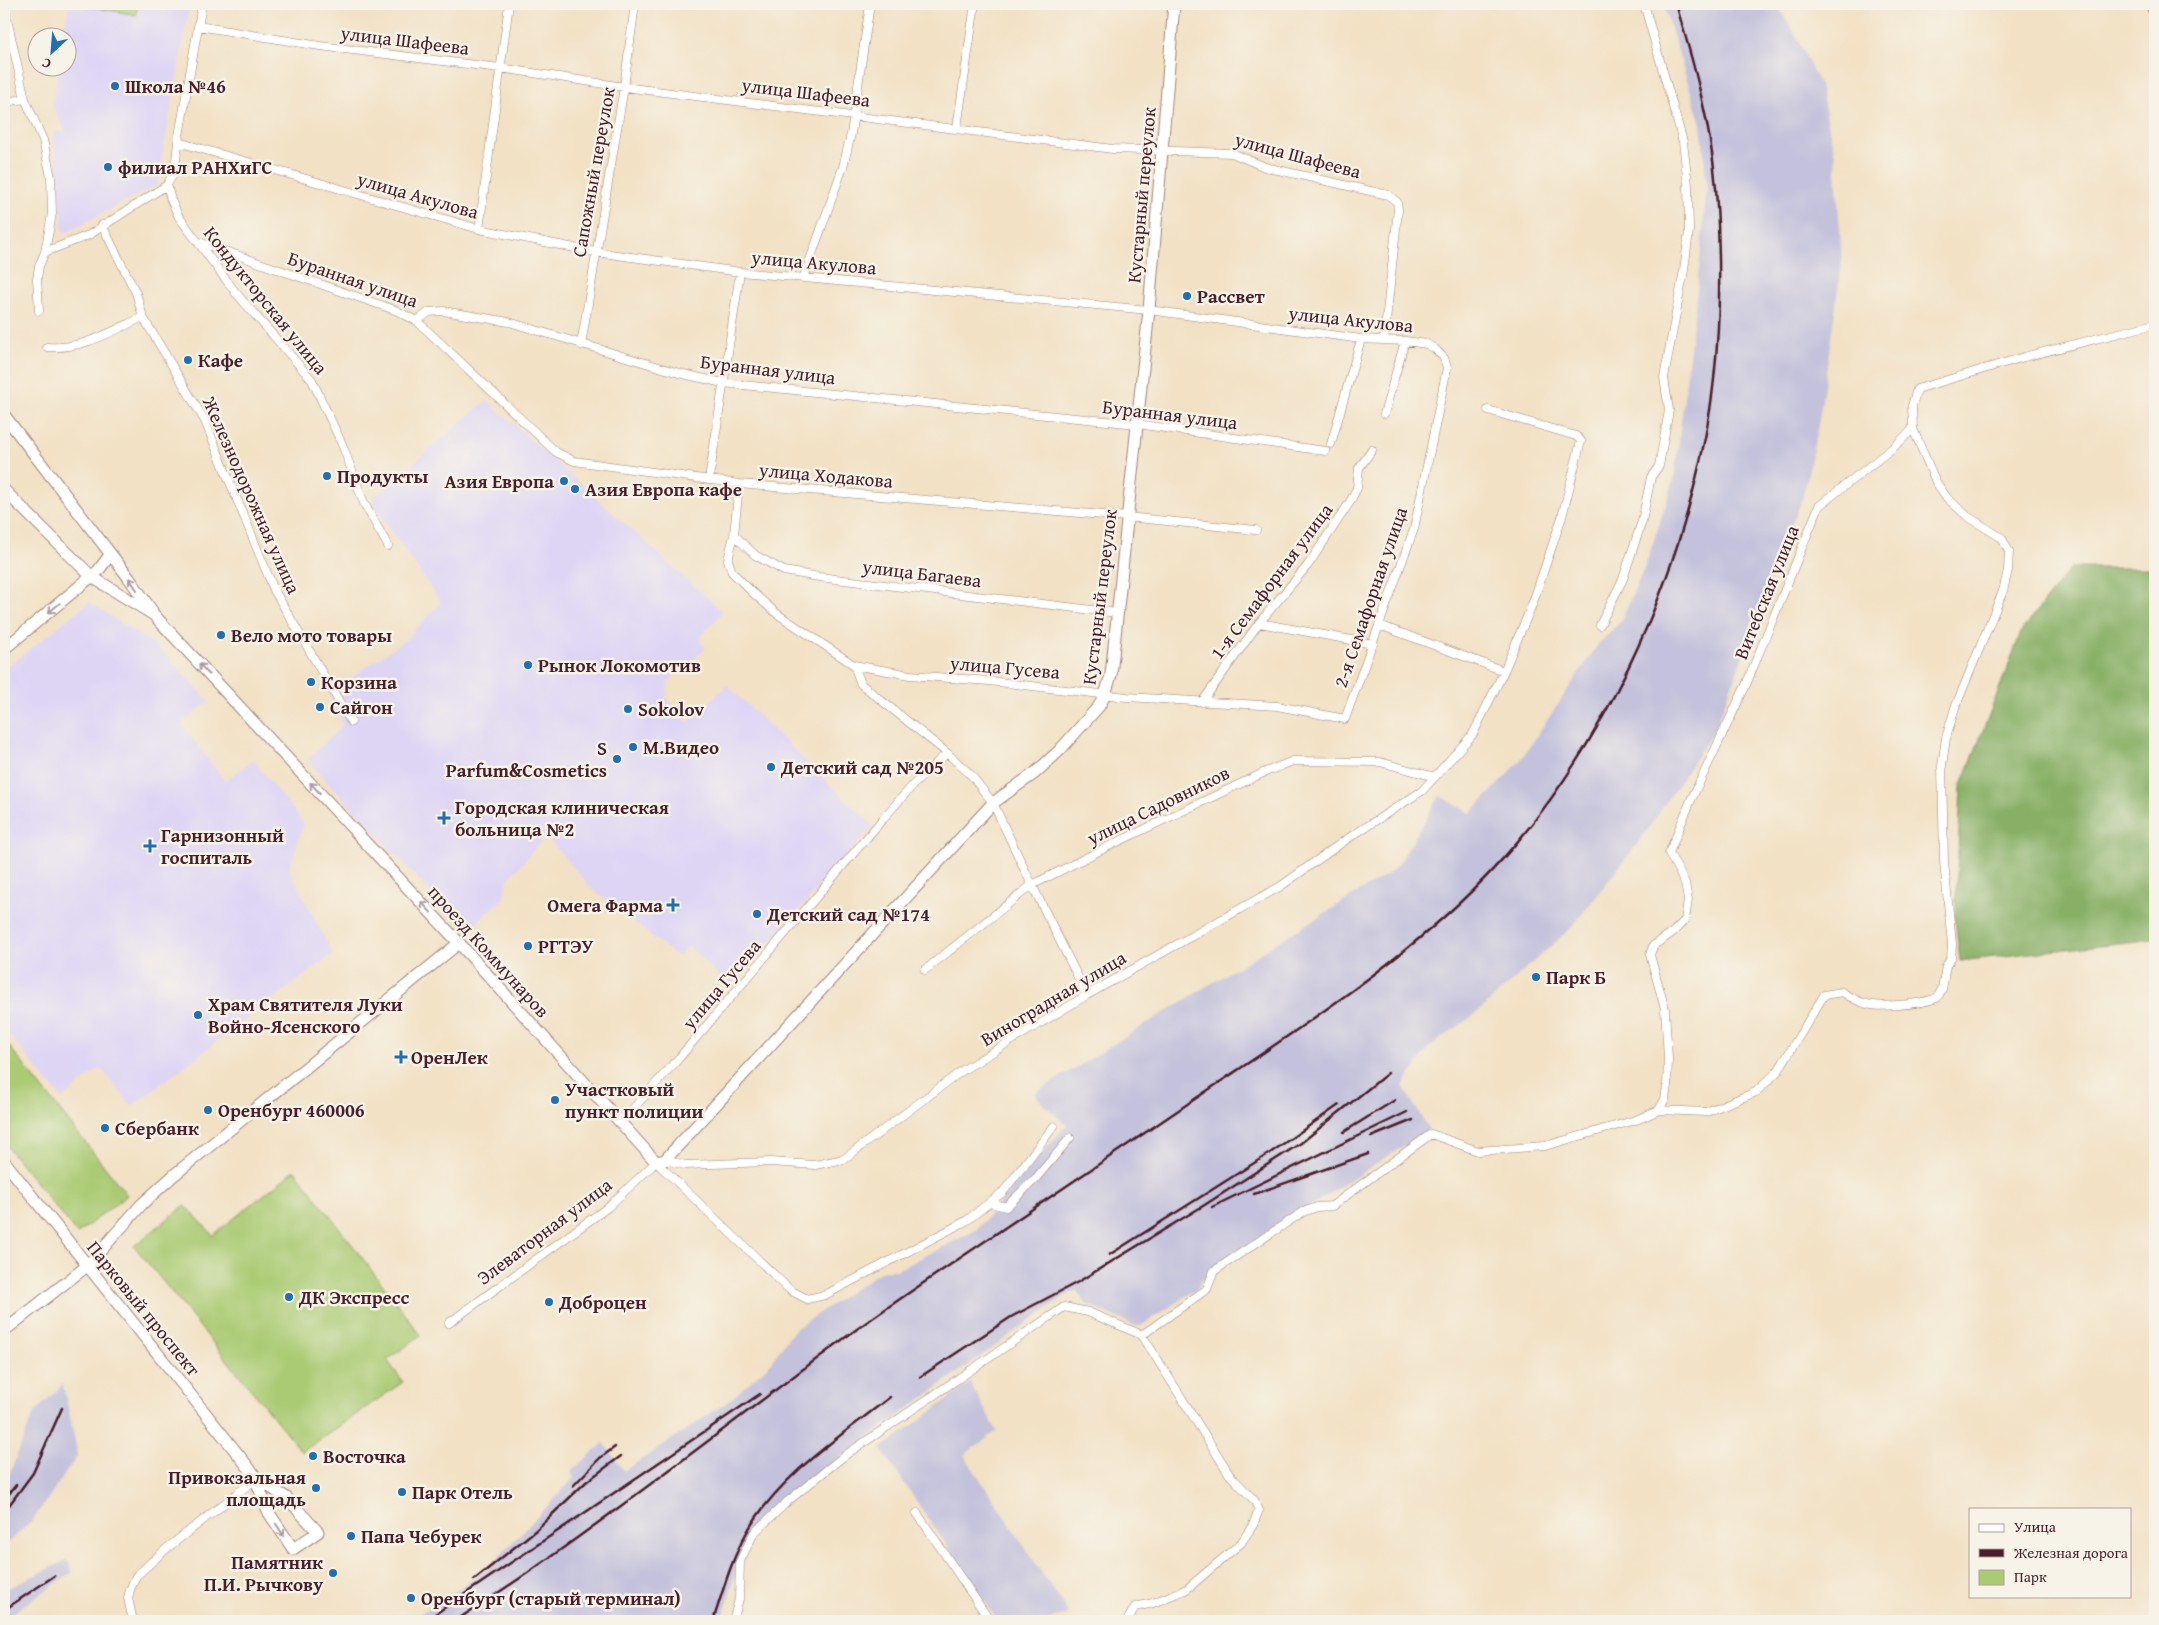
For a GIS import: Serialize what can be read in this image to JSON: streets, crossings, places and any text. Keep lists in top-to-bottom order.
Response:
{
  "streets": {
    "street": [
      "улица Шафеева",
      "Сапожный переулок",
      "улица Акулова",
      "Кустарный переулок",
      "Буранная улица",
      "Кондукторская улица",
      "улица Ходакова",
      "Железнодорожная улица",
      "улица Багаева",
      "1-я Семафорная улица",
      "Витебская улица",
      "2-я Семафорная улица",
      "улица Гусева",
      "улица Садовников",
      "проезд Коммунаров",
      "Виноградная улица",
      "Элеваторная улица",
      "Парковый проспект"
    ]
  },
  "crossings": [
    ["улица Шафеева", "Сапожный переулок"],
    ["улица Шафеева", "улица Акулова"],
    ["улица Шафеева", "Кустарный переулок"],
    ["Сапожный переулок", "улица Акулова"],
    ["Сапожный переулок", "Буранная улица"],
    ["улица Акулова", "Кустарный переулок"],
    ["улица Акулова", "2-я Семафорная улица"],
    ["Кустарный переулок", "Буранная улица"],
    ["Кустарный переулок", "улица Ходакова"],
    ["Кустарный переулок", "улица Багаева"],
    ["Кустарный переулок", "улица Гусева"],
    ["Кустарный переулок", "проезд Коммунаров"],
    ["Кустарный переулок", "Виноградная улица"],
    ["Кустарный переулок", "Элеваторная улица"],
    ["Буранная улица", "Кондукторская улица"],
    ["Буранная улица", "улица Ходакова"],
    ["улица Ходакова", "улица Гусева"],
    ["улица Багаева", "улица Гусева"],
    ["1-я Семафорная улица", "улица Гусева"],
    ["2-я Семафорная улица", "улица Гусева"],
    ["улица Гусева", "проезд Коммунаров"],
    ["улица Садовников", "Виноградная улица"],
    ["проезд Коммунаров", "Виноградная улица"],
    ["проезд Коммунаров", "Элеваторная улица"],
    ["Виноградная улица", "Элеваторная улица"]
  ],
  "places": {
    "other": [
      "Школа №46",
      "филиал РАНХиГС",
      "Рассвет",
      "Кафе",
      "Продукты",
      "Азия Европа",
      "Азия Европа кафе",
      "Вело мото товары",
      "Рынок Локомотив",
      "Корзина",
      "Сайгон",
      "Sokolov",
      "М.Видео",
      "S Parfum&Cosmetics",
      "Детский сад №205",
      "Детский сад №174",
      "РГТЭУ",
      "Парк Б",
      "Храм Святителя Луки Войно-Ясенского",
      "Участковый пункт полиции",
      "Оренбург 460006",
      "Сбербанк",
      "ДК Экспресс",
      "Доброцен",
      "Восточка",
      "Привокзальная площадь",
      "Парк Отель",
      "Папа Чебурек",
      "Памятник П.И. Рычкову",
      "Оренбург (старый терминал)"
    ],
    "health": [
      "Городская клиническая больница №2",
      "Гарнизонный госпиталь",
      "Омега Фарма",
      "ОренЛек"
    ]
  },
  "legend": ["Улица", "Железная дорога", "Парк"],
  "north": "bottom left"
}
